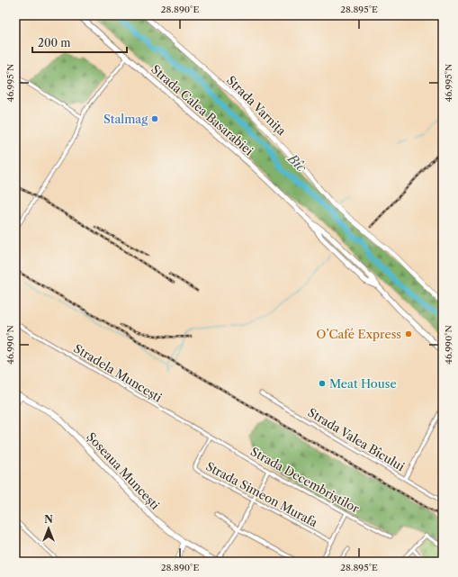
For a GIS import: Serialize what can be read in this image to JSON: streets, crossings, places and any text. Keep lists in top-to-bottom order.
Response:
{
  "streets": {
    "main road": ["Strada Calea Basarabiei", "Șoseaua Muncești"],
    "street": [
      "Strada Varnița",
      "Stradela Muncești",
      "Strada Valea Bîcului",
      "Strada Decembriștilor",
      "Strada Simeon Murafa"
    ]
  },
  "crossings": [
    ["Stradela Muncești", "Strada Decembriștilor"],
    ["Stradela Muncești", "Strada Simeon Murafa"],
    ["Strada Decembriștilor", "Strada Simeon Murafa"]
  ],
  "water": ["Bîc"],
  "places": ["Stalmag", "O’Café Express", "Meat House"],
  "scale_bar": "200 m",
  "north": "top",
  "coordinates": [
    "28.890°E",
    "28.895°E",
    "46.995°N",
    "46.990°N"
  ]
}
